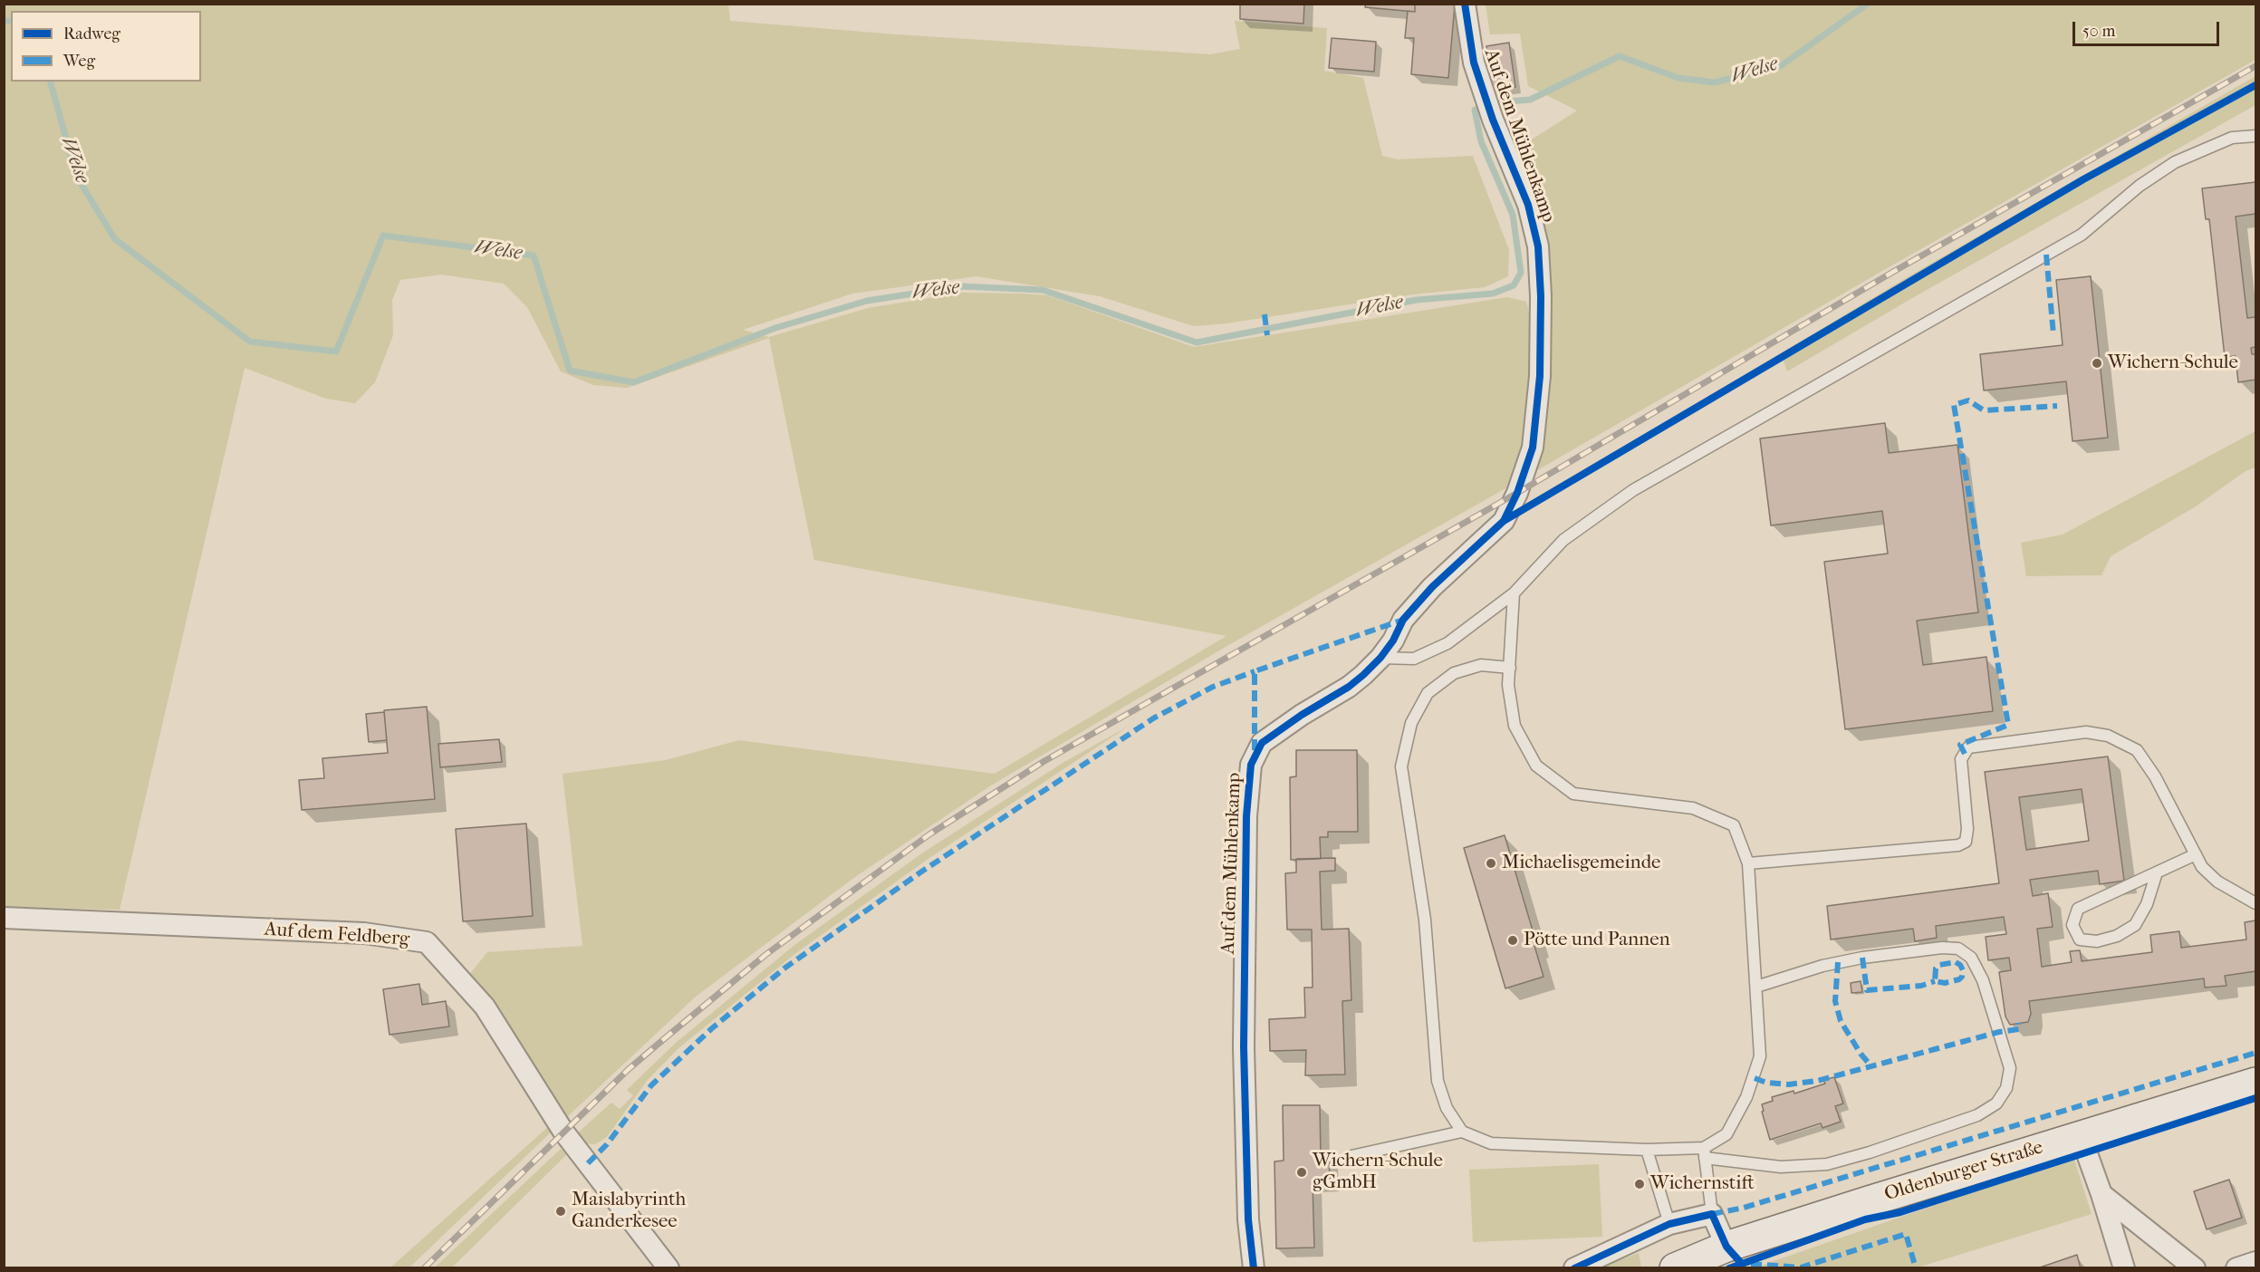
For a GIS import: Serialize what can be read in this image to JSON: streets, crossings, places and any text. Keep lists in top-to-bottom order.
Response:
{
  "streets": {
    "main road": ["Oldenburger Straße"],
    "street": ["Auf dem Mühlenkamp", "Auf dem Feldberg"]
  },
  "water": ["Welse"],
  "places": [
    "Wichern-Schule",
    "Michaelisgemeinde",
    "Pötte und Pannen",
    "Wichern-Schule gGmbH",
    "Wichernstift",
    "Maislabyrinth Ganderkesee"
  ],
  "legend": ["Radweg", "Weg"],
  "scale_bar": "50 m"
}
